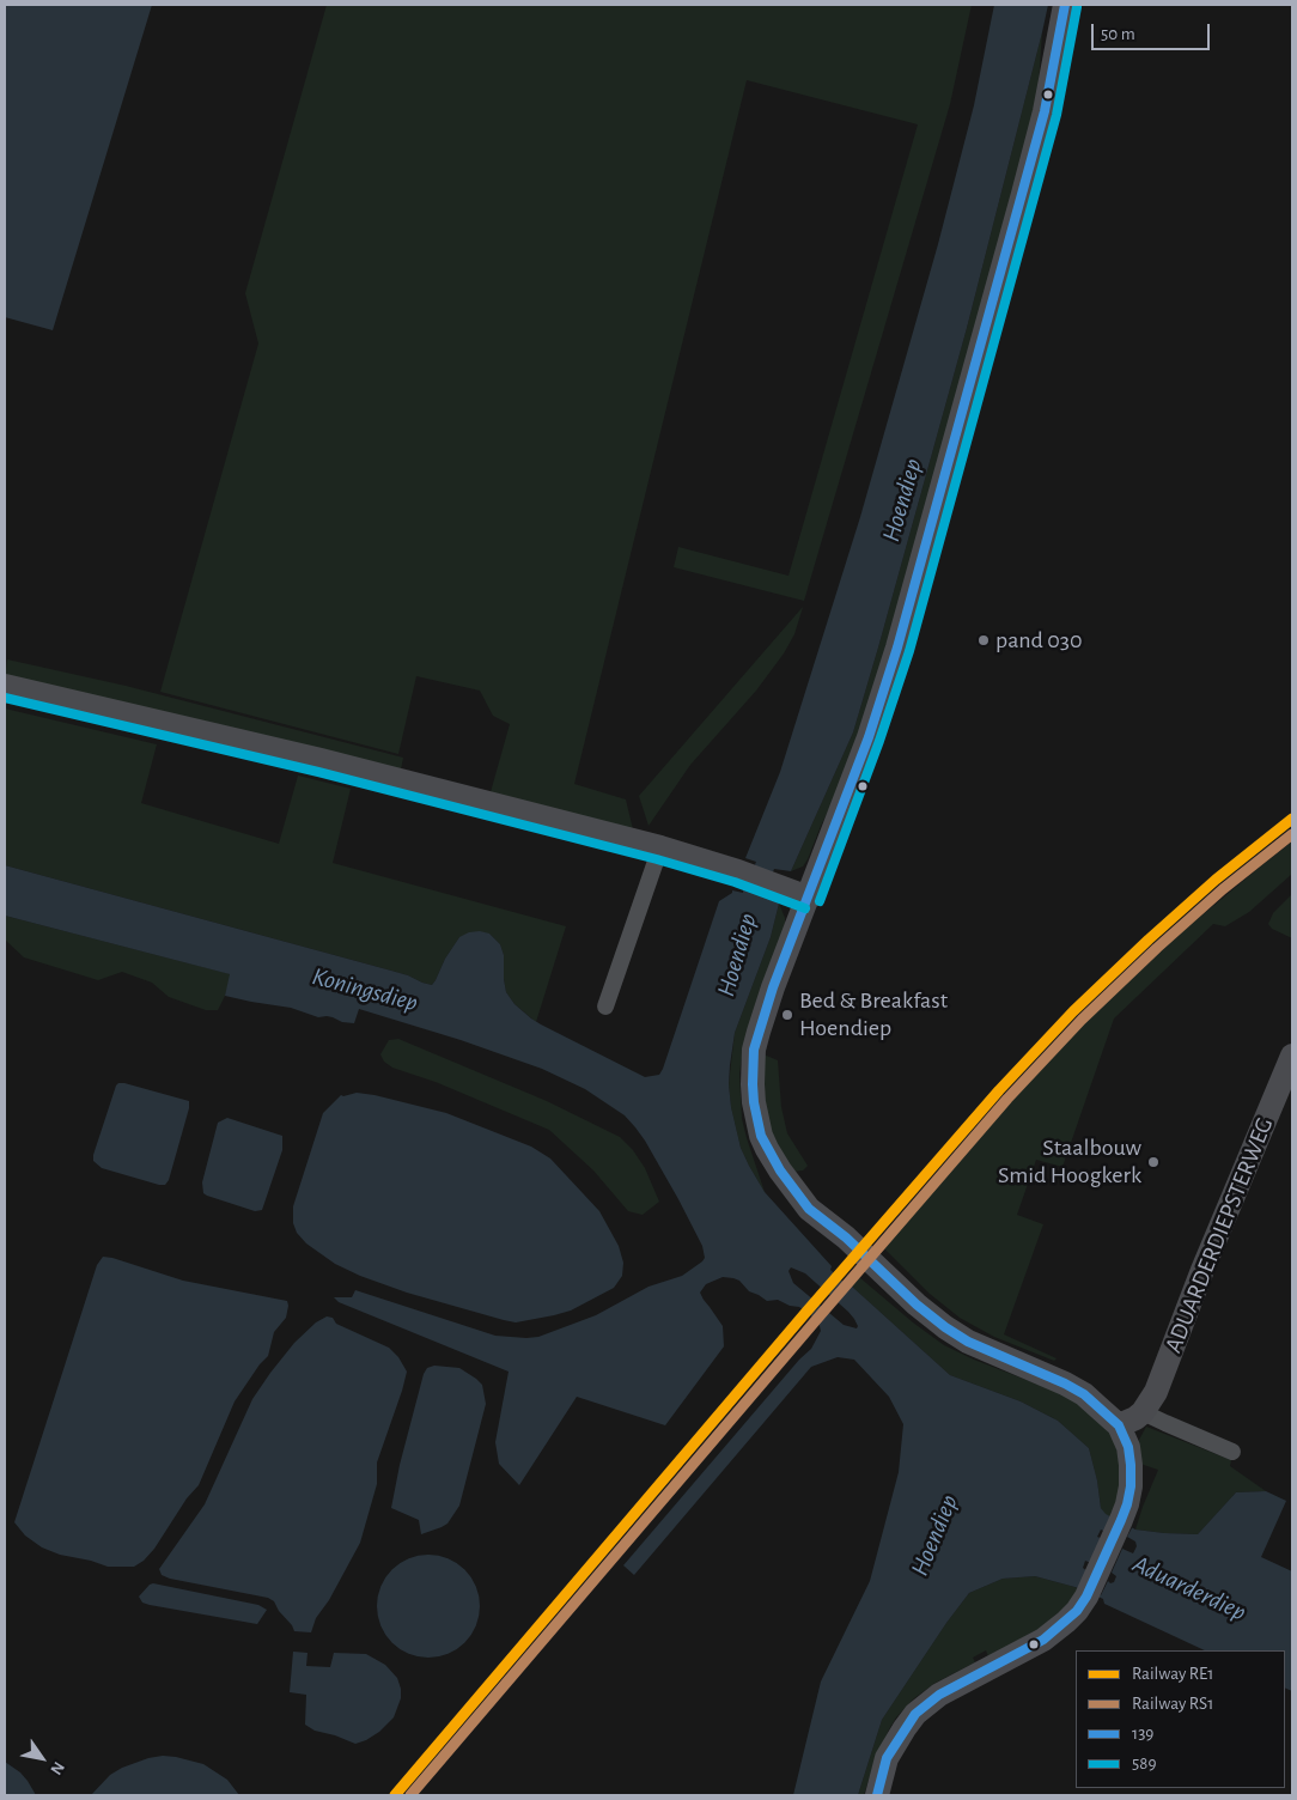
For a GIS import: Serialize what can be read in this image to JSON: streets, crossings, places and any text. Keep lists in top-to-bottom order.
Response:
{
  "streets": {
    "main road": ["ADUARDERDIEPSTERWEG"]
  },
  "water": ["Hoendiep", "Koningsdiep", "Aduarderdiep"],
  "places": ["pand 030", "Bed & Breakfast Hoendiep", "Staalbouw Smid Hoogkerk"],
  "lines": [
    "transit line 139",
    "transit line 589",
    "rail line RE1",
    "rail line RS1"
  ],
  "legend": [
    "Railway RE1",
    "Railway RS1",
    "139",
    "589"
  ],
  "scale_bar": "50 m",
  "north": "bottom right"
}
